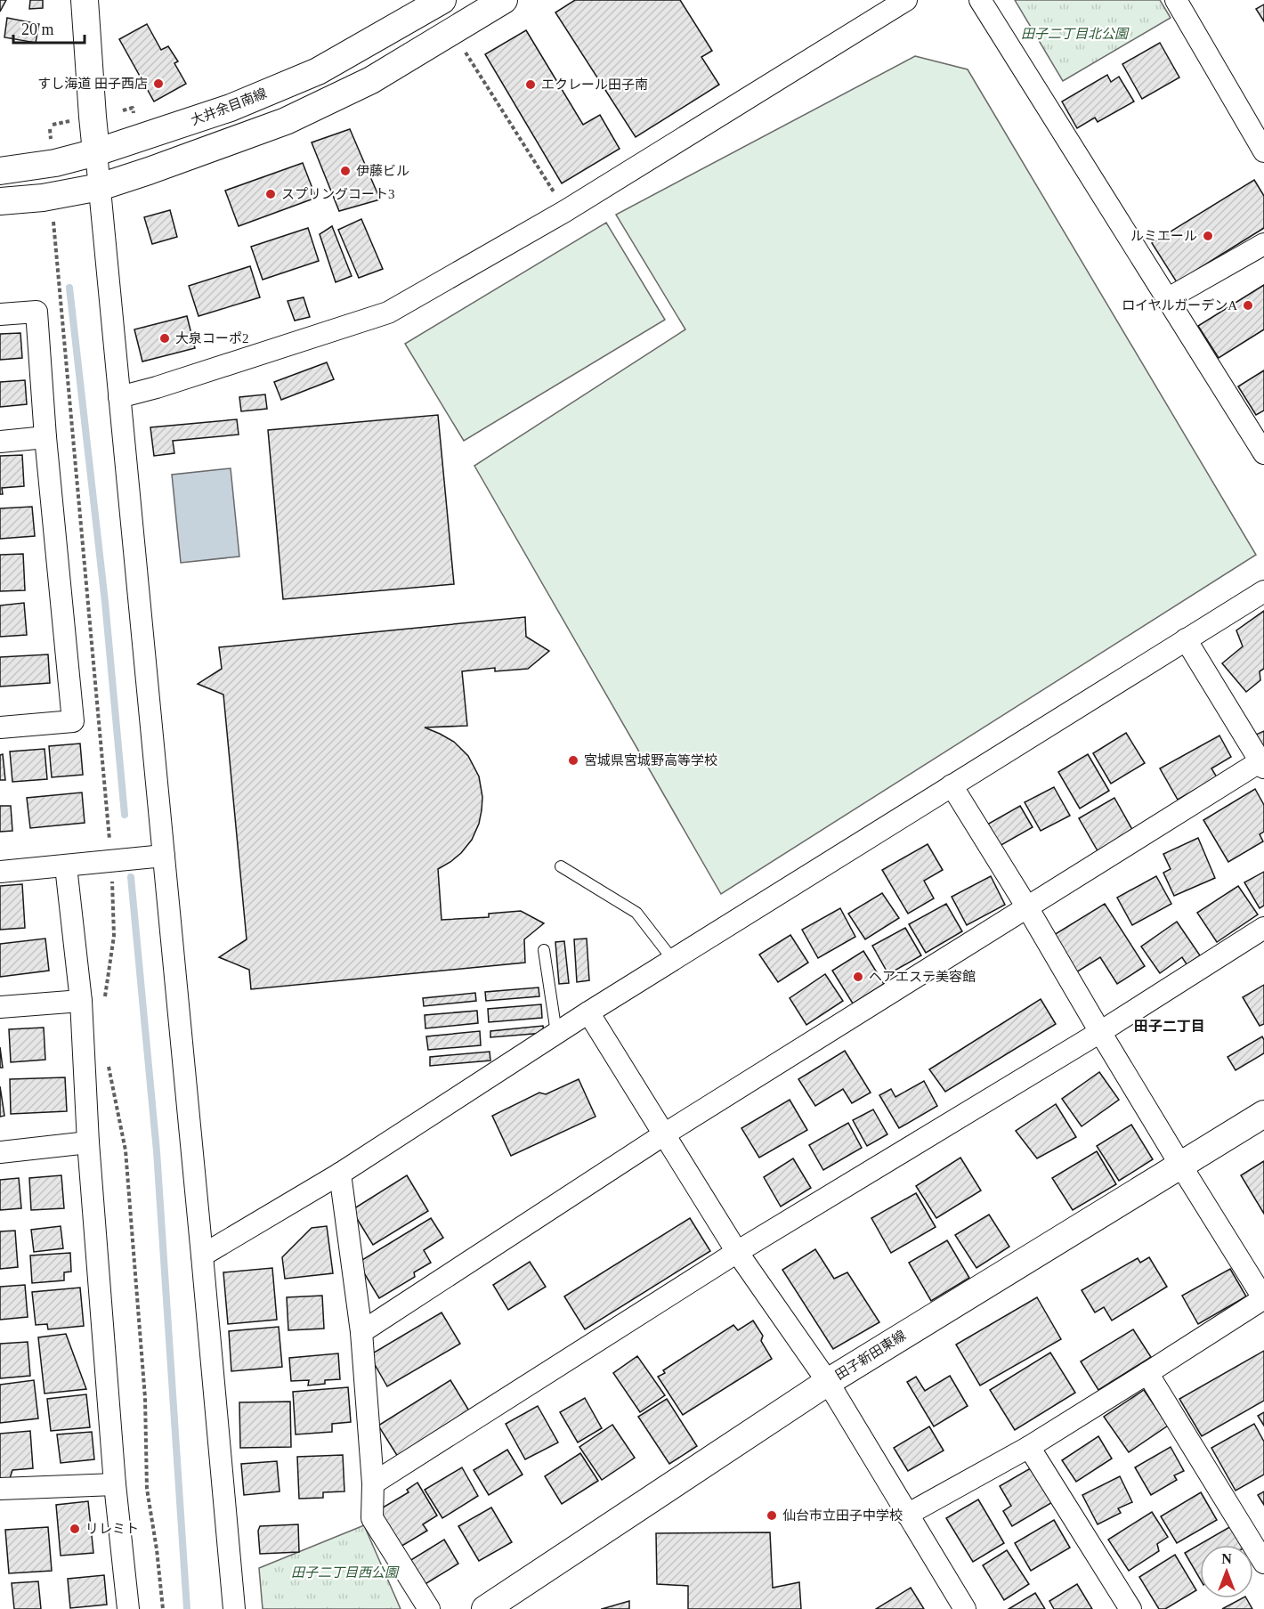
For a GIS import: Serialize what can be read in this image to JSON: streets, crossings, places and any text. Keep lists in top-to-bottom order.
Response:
{
  "streets": {
    "street": ["大井余目南線", "田子新田東線"]
  },
  "districts": ["田子二丁目"],
  "parks": ["田子二丁目北公園", "田子二丁目西公園"],
  "places": [
    "すし海道 田子西店",
    "エクレール田子南",
    "伊藤ビル",
    "スプリングコート3",
    "ルミエール",
    "ロイヤルガーデンA",
    "大泉コーポ2",
    "宮城県宮城野高等学校",
    "ヘアエステ美容館",
    "仙台市立田子中学校",
    "リレミト"
  ],
  "scale_bar": "20 m",
  "north": "top"
}
